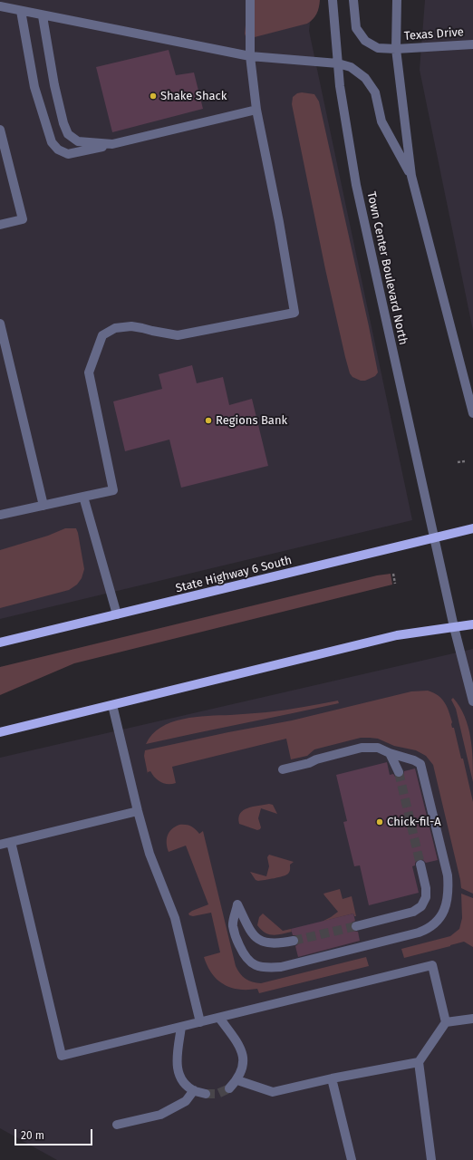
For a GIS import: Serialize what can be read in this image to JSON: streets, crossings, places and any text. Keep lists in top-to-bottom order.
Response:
{
  "streets": {
    "main road": ["State Highway 6 South"],
    "street": ["Texas Drive", "Town Center Boulevard North"]
  },
  "crossings": [
    ["Town Center Boulevard North", "State Highway 6 South"]
  ],
  "places": ["Shake Shack", "Regions Bank", "Chick-fil-A"],
  "scale_bar": "20 m"
}
